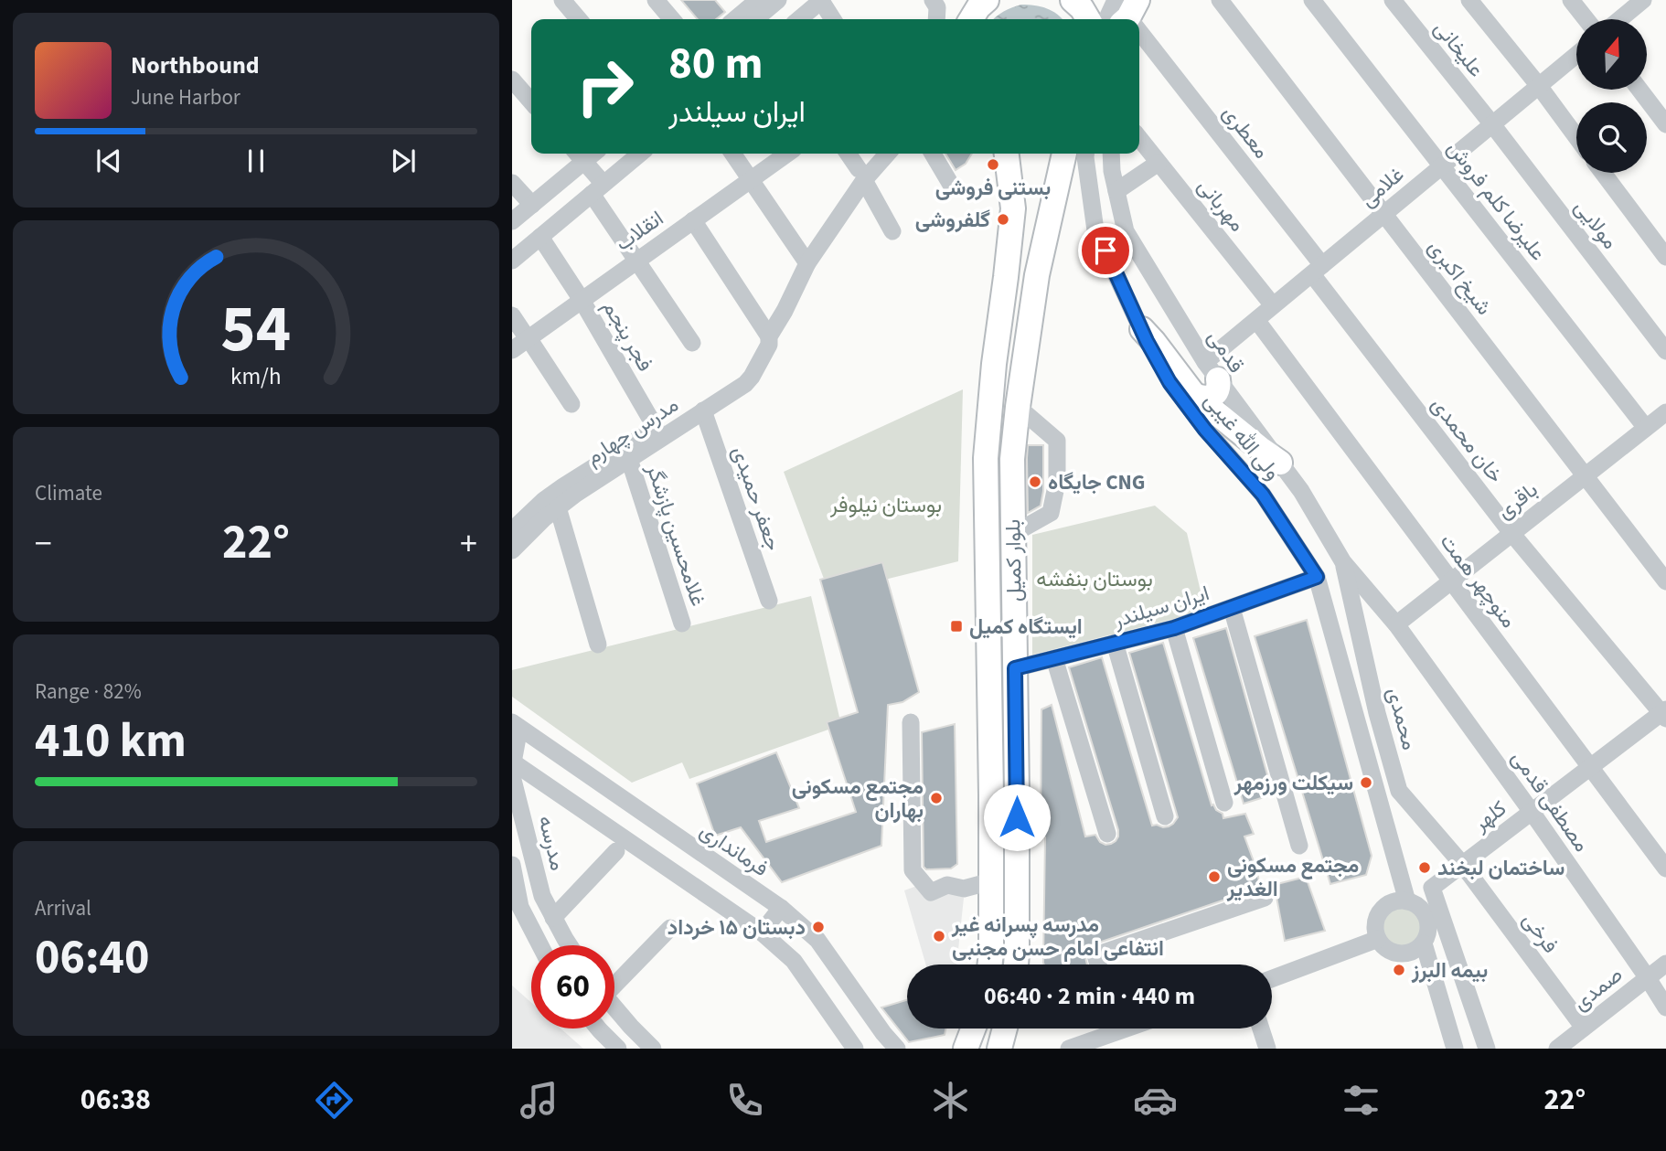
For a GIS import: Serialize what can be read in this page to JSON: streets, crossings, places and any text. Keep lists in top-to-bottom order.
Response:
{
  "streets": {
    "main road": ["بلوار کمیل"],
    "street": [
      "علیخانی",
      "معطری",
      "غلامی",
      "علیرضا کلم فروش",
      "مهربانی",
      "مولایی",
      "انقلاب",
      "شیخ اکبری",
      "فجر پنجم",
      "قدمی",
      "مدرس چهارم",
      "ولی الله غیبی",
      "خان محمدی",
      "جعفر حمیدی",
      "باقری",
      "غلامحسین پازشگر",
      "منوچهر همت",
      "ایران سیلندر",
      "محمدی",
      "مصطفی قدمی",
      "کلهر",
      "مدرسه",
      "فرمانداری",
      "فرخی",
      "صمدی"
    ]
  },
  "crossings": [
    ["علیخانی", "غلامی"],
    ["علیخانی", "مولایی"],
    ["معطری", "غلامی"],
    ["معطری", "خان محمدی"],
    ["غلامی", "علیرضا کلم فروش"],
    ["غلامی", "مهربانی"],
    ["غلامی", "مولایی"],
    ["غلامی", "شیخ اکبری"],
    ["غلامی", "قدمی"],
    ["غلامی", "خان محمدی"],
    ["غلامی", "منوچهر همت"],
    ["علیرضا کلم فروش", "باقری"],
    ["انقلاب", "فجر پنجم"],
    ["شیخ اکبری", "باقری"],
    ["فجر پنجم", "مدرس چهارم"],
    ["قدمی", "محمدی"],
    ["قدمی", "مصطفی قدمی"],
    ["مدرس چهارم", "جعفر حمیدی"],
    ["مدرس چهارم", "غلامحسین پازشگر"],
    ["ولی الله غیبی", "ایران سیلندر"],
    ["خان محمدی", "باقری"],
    ["خان محمدی", "کلهر"],
    ["باقری", "منوچهر همت"],
    ["باقری", "مصطفی قدمی"],
    ["بلوار کمیل", "ایران سیلندر"],
    ["منوچهر همت", "کلهر"],
    ["محمدی", "مصطفی قدمی"],
    ["محمدی", "کلهر"],
    ["محمدی", "فرخی"],
    ["مصطفی قدمی", "کلهر"],
    ["مصطفی قدمی", "صمدی"],
    ["کلهر", "فرخی"],
    ["مدرسه", "فرمانداری"],
    ["فرخی", "صمدی"]
  ],
  "parks": ["بوستان نیلوفر", "بوستان بنفشه"],
  "places": {
    "other": [
      "بستنی فروشی",
      "گلفروشی",
      "جایگاه CNG",
      "سیکلت ورزمهر",
      "مجتمع مسکونی بهاران",
      "ساختمان لبخند",
      "مجتمع مسکونی الغدیر",
      "دبستان ۱۵ خرداد",
      "مدرسه پسرانه غیر انتفاعی امام حسن مجنبی",
      "بیمه البرز"
    ],
    "transit": ["ایستگاه کمیل"]
  },
  "north": "top",
  "page": {
    "turn": ["80 m", "ایران سیلندر"],
    "song": ["Northbound", "June Harbor"],
    "tile": [
      "Climate",
      ["Range · 82%", "410 km"],
      ["Arrival", "06:40"]
    ],
    "heat": ["−", "22°", "+"],
    "limit": "60",
    "trip": "06:40 · 2 min · 440 m",
    "tabs": ["06:38", "22°"],
    "gauge": ["54", "km/h"]
  }
}
